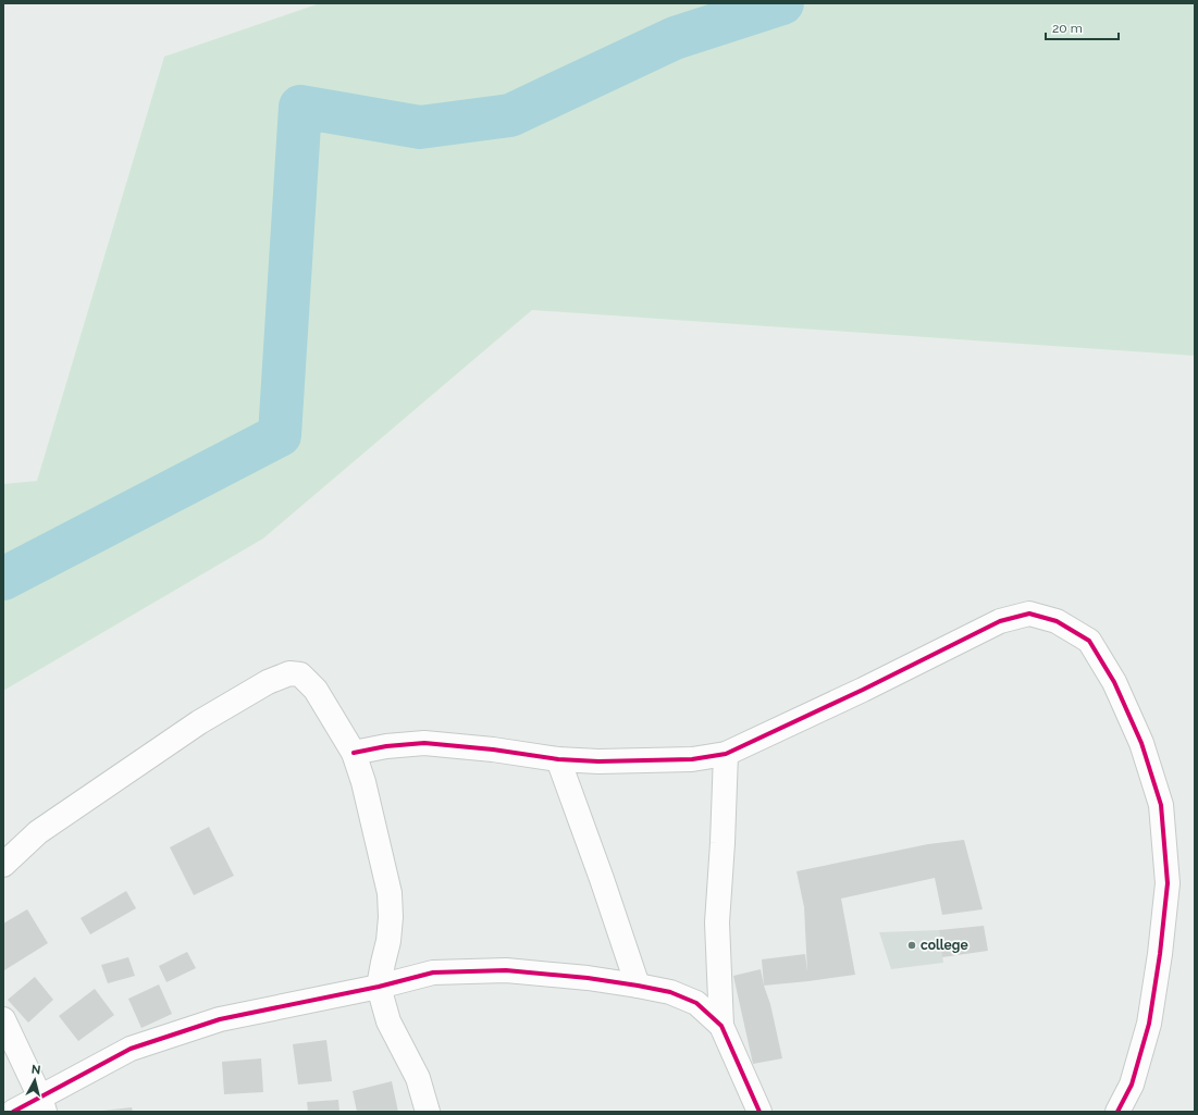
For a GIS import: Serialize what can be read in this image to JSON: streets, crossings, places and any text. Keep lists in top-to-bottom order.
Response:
{
  "places": ["college"],
  "scale_bar": "20 m",
  "north": "top"
}
